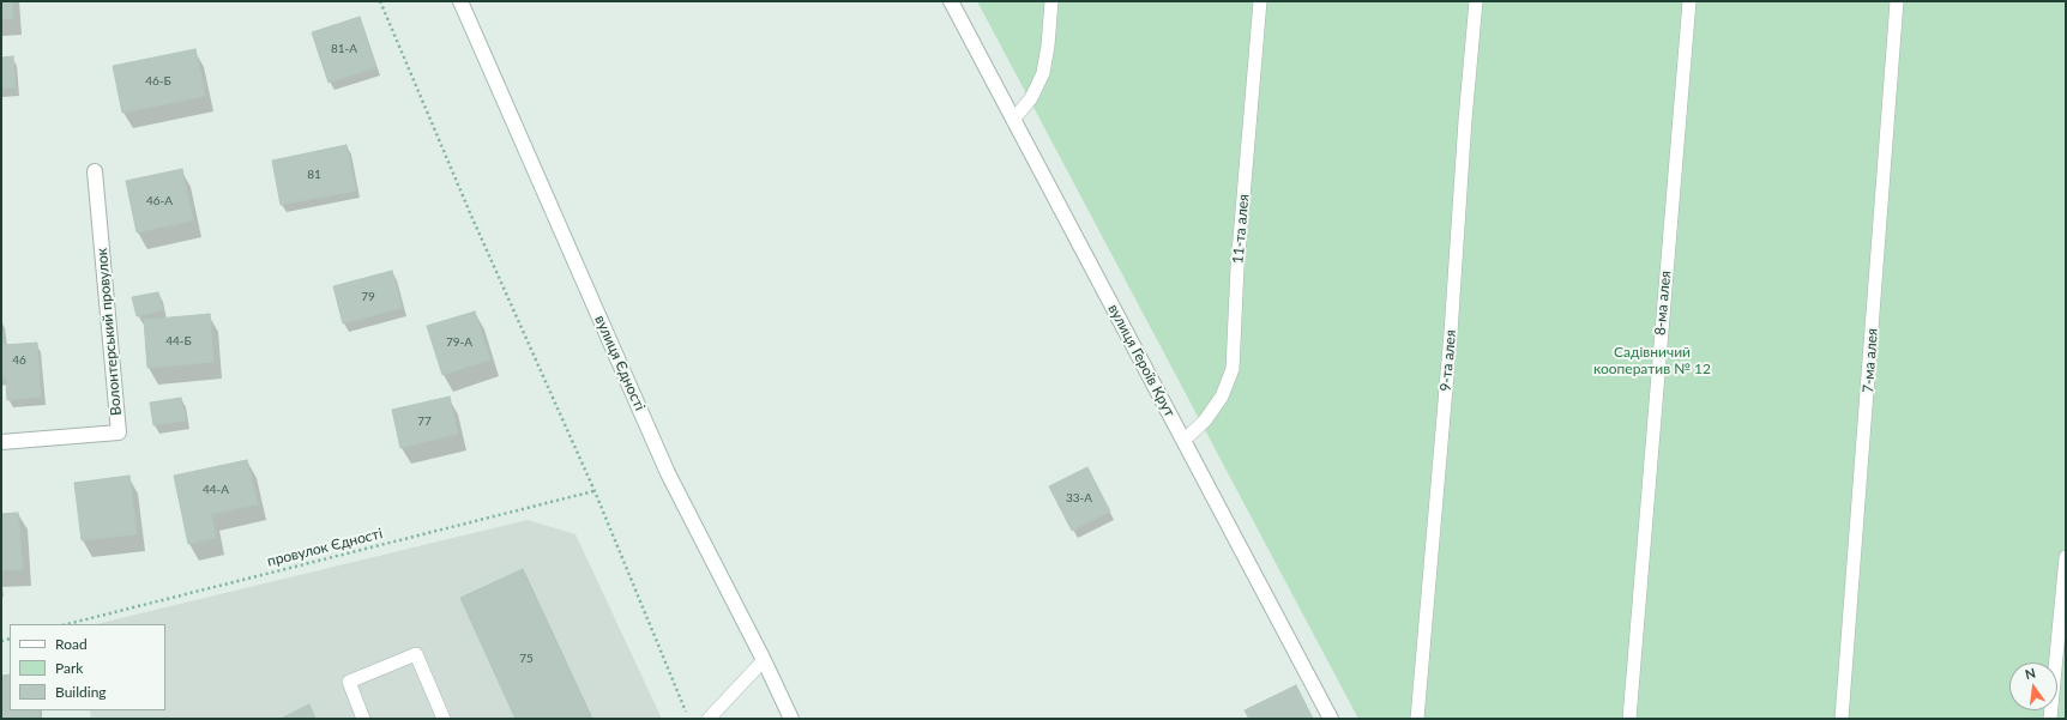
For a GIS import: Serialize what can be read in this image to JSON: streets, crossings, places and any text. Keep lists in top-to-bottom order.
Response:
{
  "streets": {
    "street": ["Волонтерський провулок", "вулиця Героїв Крут", "вулиця Єдності"],
    "lane": [
      "11-та алея",
      "8-ма алея",
      "9-та алея",
      "7-ма алея"
    ],
    "path": ["провулок Єдності"]
  },
  "crossings": [
    ["11-та алея", "вулиця Героїв Крут"]
  ],
  "parks": ["Садівничий кооператив № 12"],
  "house_numbers": [
    "81-А",
    "46-Б",
    "81",
    "46-А",
    "79",
    "44-Б",
    "79-А",
    "46",
    "77",
    "44-А",
    "33-А",
    "75"
  ],
  "legend": ["Road", "Park", "Building"],
  "north": "top"
}
